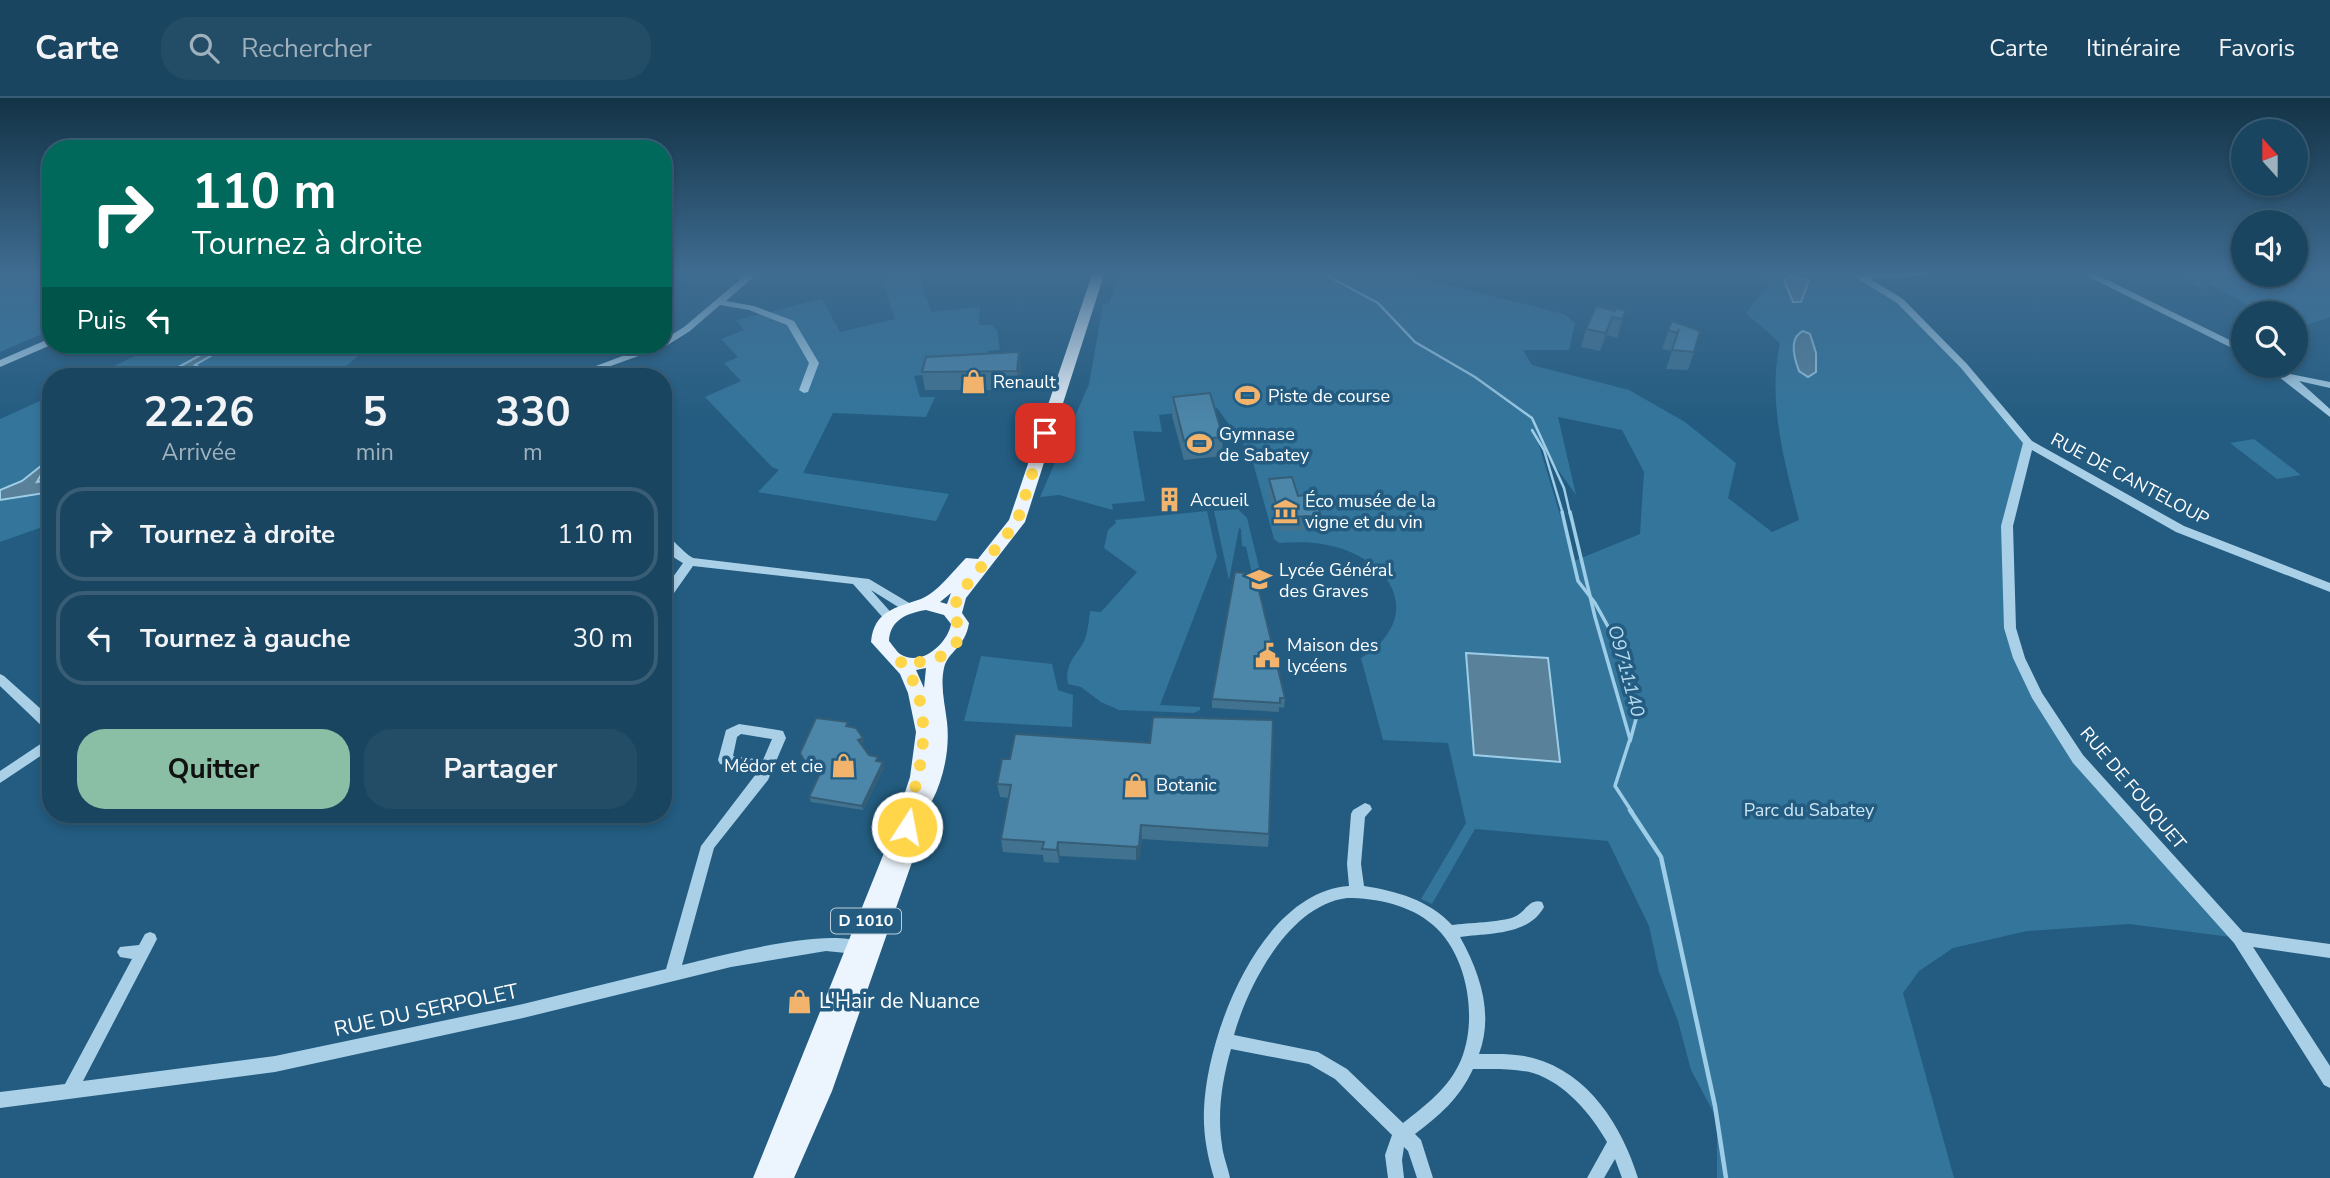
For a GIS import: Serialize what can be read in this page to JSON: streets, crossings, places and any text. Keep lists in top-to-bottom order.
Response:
{
  "streets": {
    "main road": ["D 1010"],
    "street": ["RUE DE CANTELOUP", "RUE DE FOUQUET", "RUE DU SERPOLET"]
  },
  "crossings": [
    ["RUE DE CANTELOUP", "RUE DE FOUQUET"],
    ["D 1010", "RUE DU SERPOLET"]
  ],
  "water": ["O9711140"],
  "parks": ["Parc du Sabatey"],
  "places": {
    "shop": [
      "Renault",
      "Médor et cie",
      "Botanic",
      "L'Hair de Nuance"
    ],
    "sports": ["Piste de course", "Gymnase de Sabatey"],
    "building": ["Accueil"],
    "museum": ["Éco musée de la vigne et du vin"],
    "school or university": ["Lycée Général des Graves"],
    "public building": ["Maison des lycéens"]
  },
  "north": "top",
  "page": {
    "header": "Carte",
    "search": "Rechercher",
    "nav": ["Carte", "Itinéraire", "Favoris"],
    "turn": ["110 m", "Tournez à droite"],
    "then": "Puis",
    "eta": [
      "22:26",
      "Arrivée",
      "5",
      "min",
      "330",
      "m"
    ],
    "list": [
      {
        "name": "Tournez à droite",
        "value": "110 m"
      },
      {
        "name": "Tournez à gauche",
        "value": "30 m"
      }
    ],
    "buttons": ["Quitter", "Partager"]
  }
}
